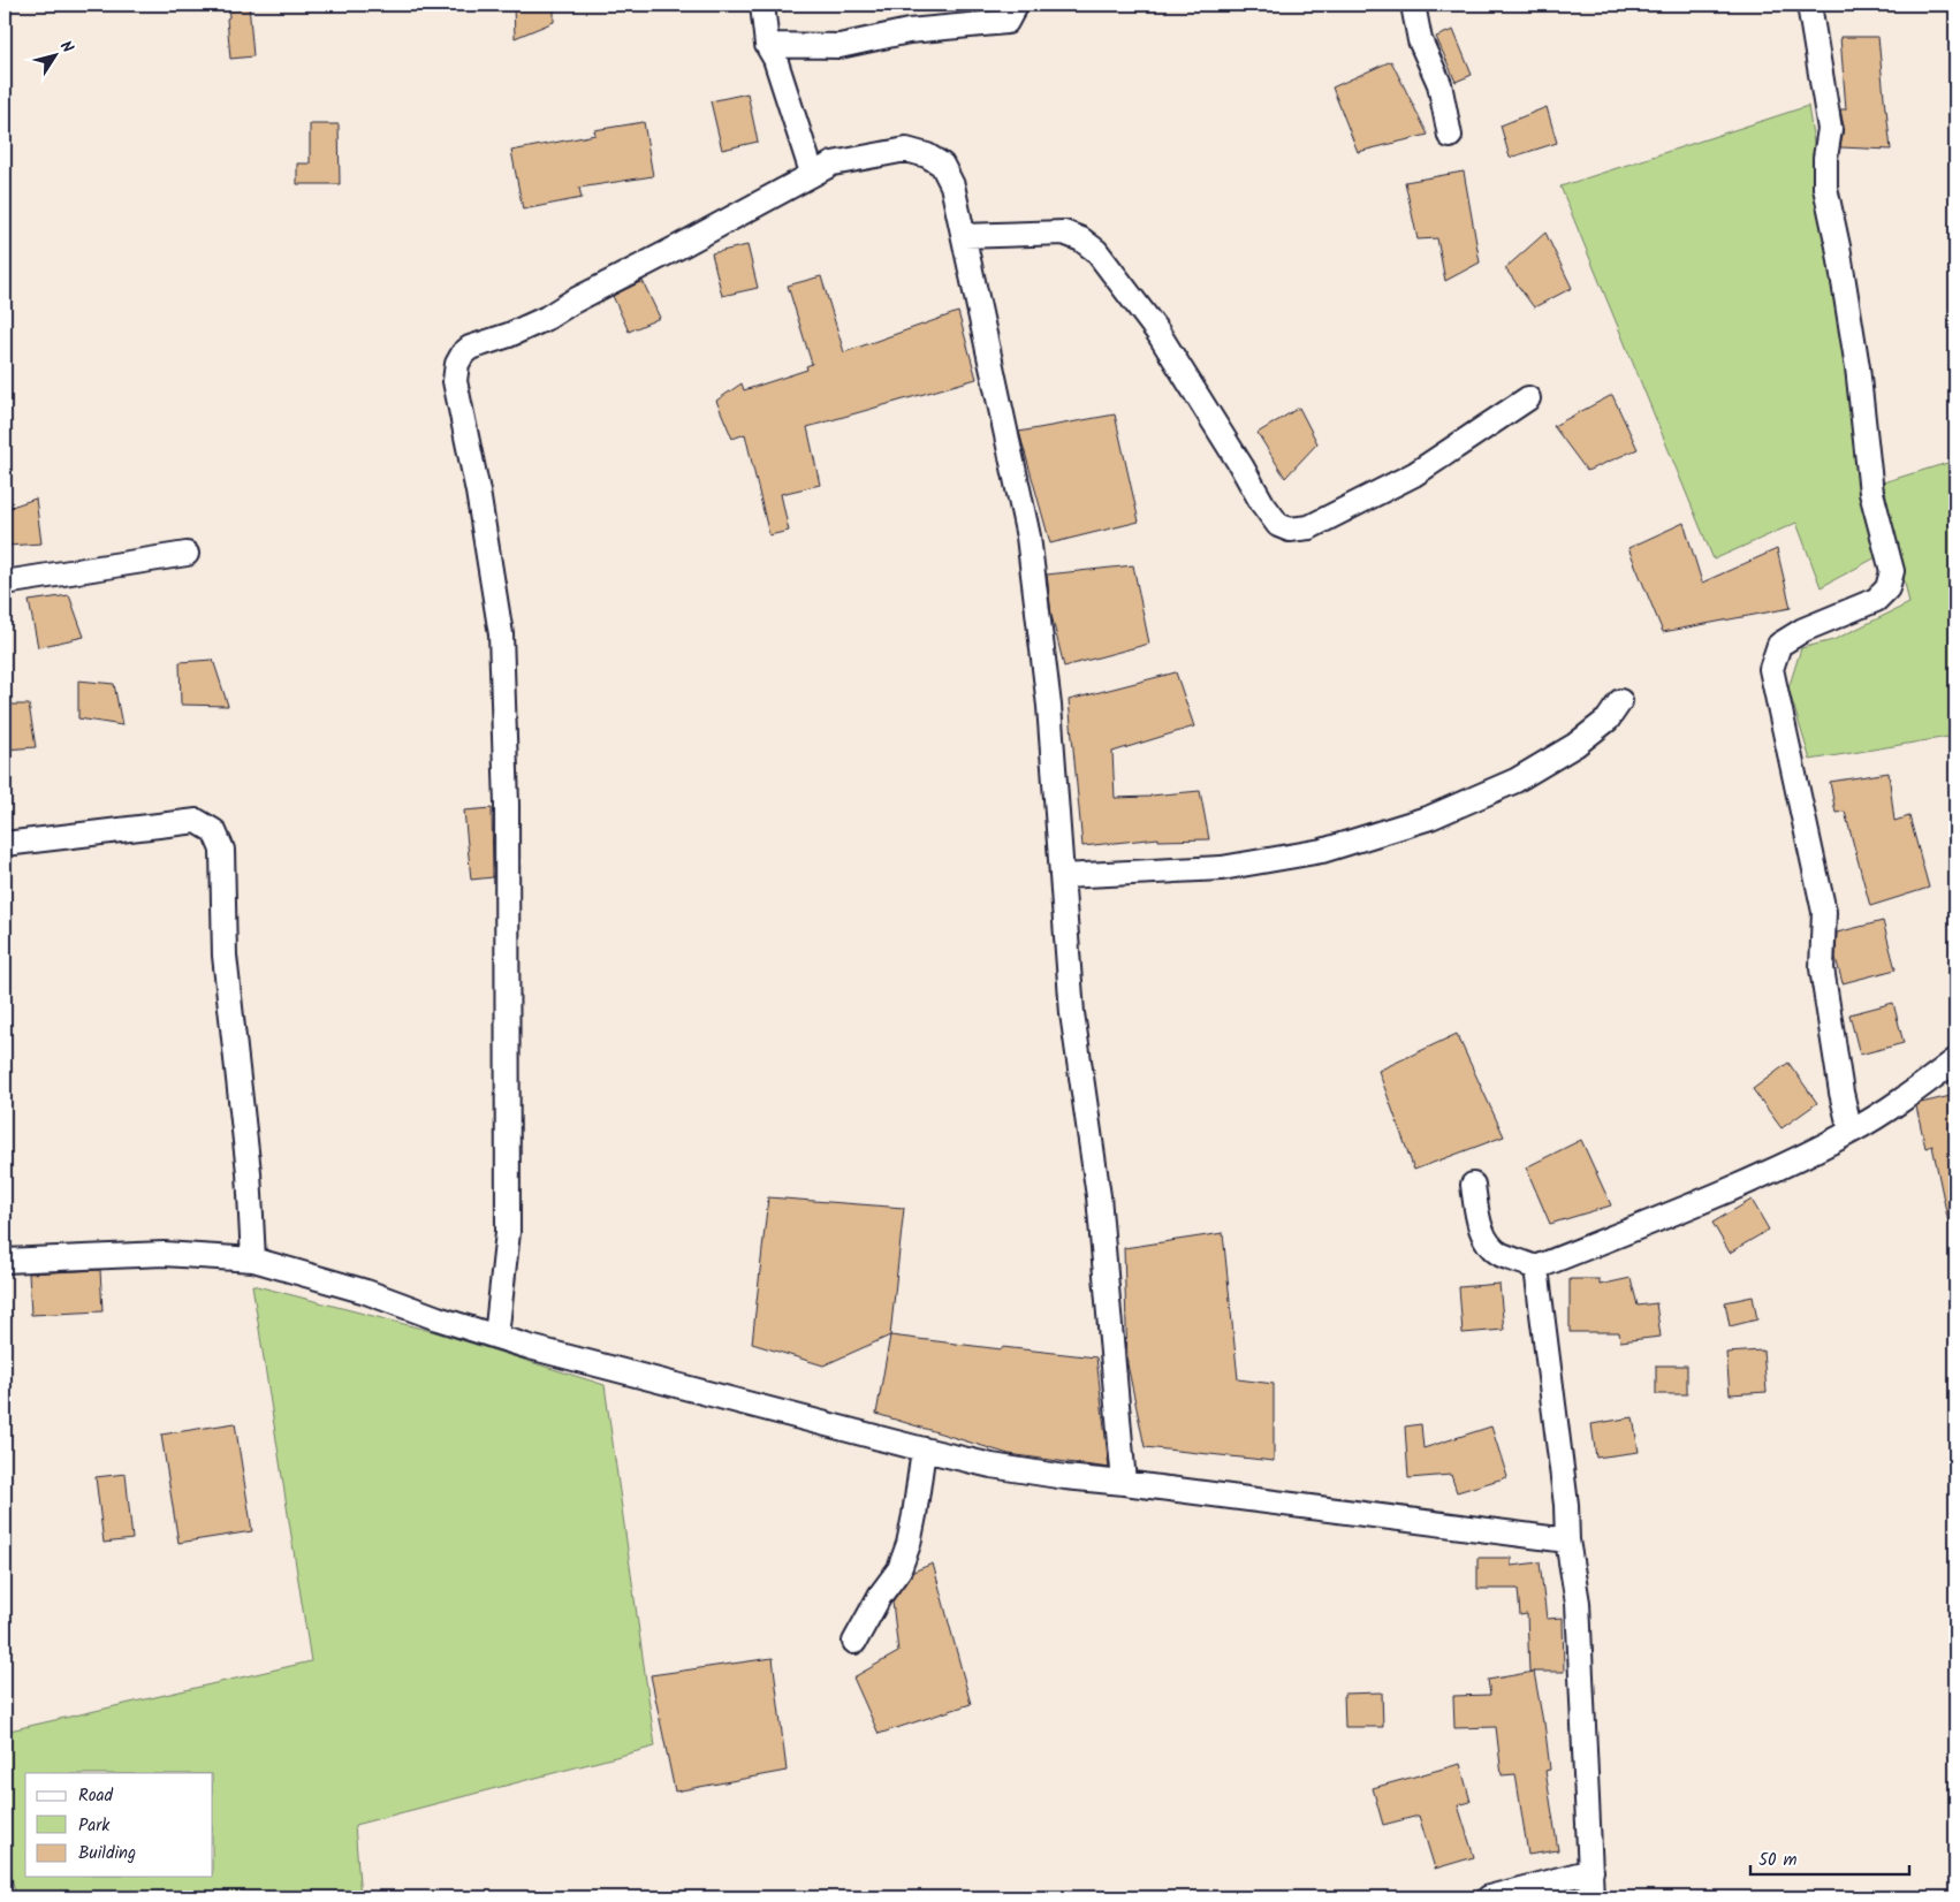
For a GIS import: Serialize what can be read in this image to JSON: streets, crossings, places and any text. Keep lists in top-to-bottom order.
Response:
{
  "legend": ["Road", "Park", "Building"],
  "scale_bar": "50 m",
  "north": "top right"
}
